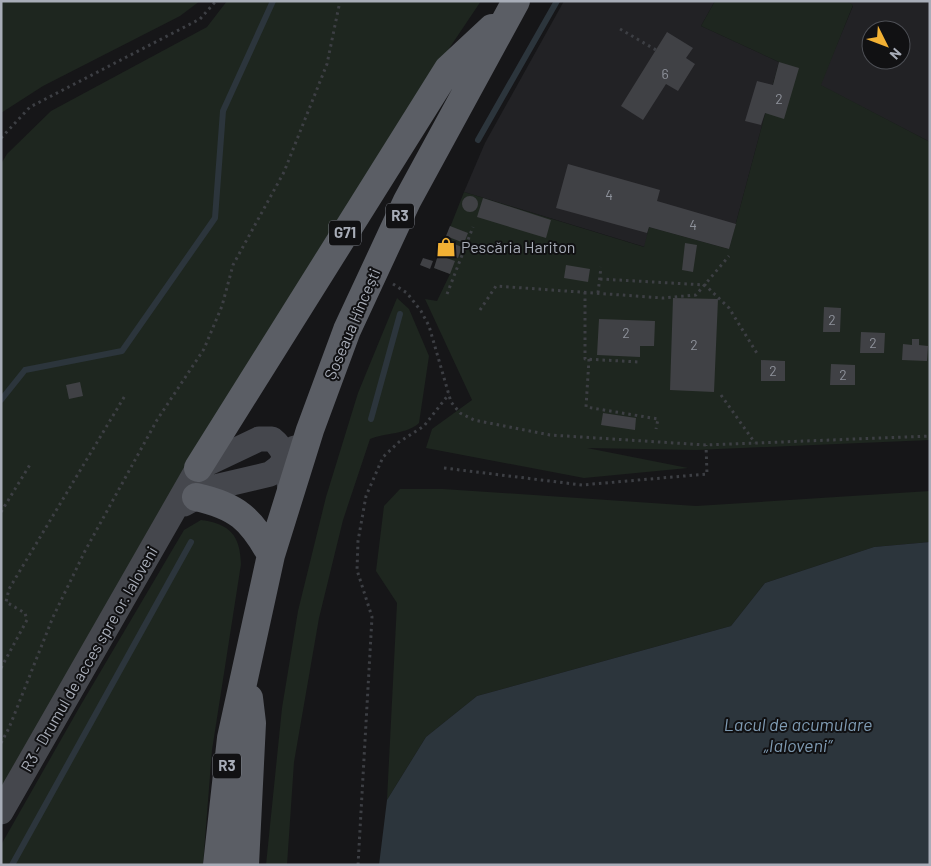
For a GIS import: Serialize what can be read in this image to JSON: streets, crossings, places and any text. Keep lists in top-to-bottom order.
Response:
{
  "streets": {
    "highway": ["R3", "G71", "Șoseaua Hîncești"],
    "main road": ["R3 - Drumul de acces spre or. Ialoveni"]
  },
  "crossings": [
    ["G71", "Șoseaua Hîncești"],
    ["G71", "R3 - Drumul de acces spre or. Ialoveni"]
  ],
  "water": ["Lacul de acumulare „Ialoveni”"],
  "places": {
    "shop": ["Pescăria Hariton"]
  },
  "house_numbers": [
    "6",
    "2",
    "4",
    "4",
    "2",
    "2",
    "2",
    "2",
    "2",
    "2"
  ],
  "north": "bottom right"
}
